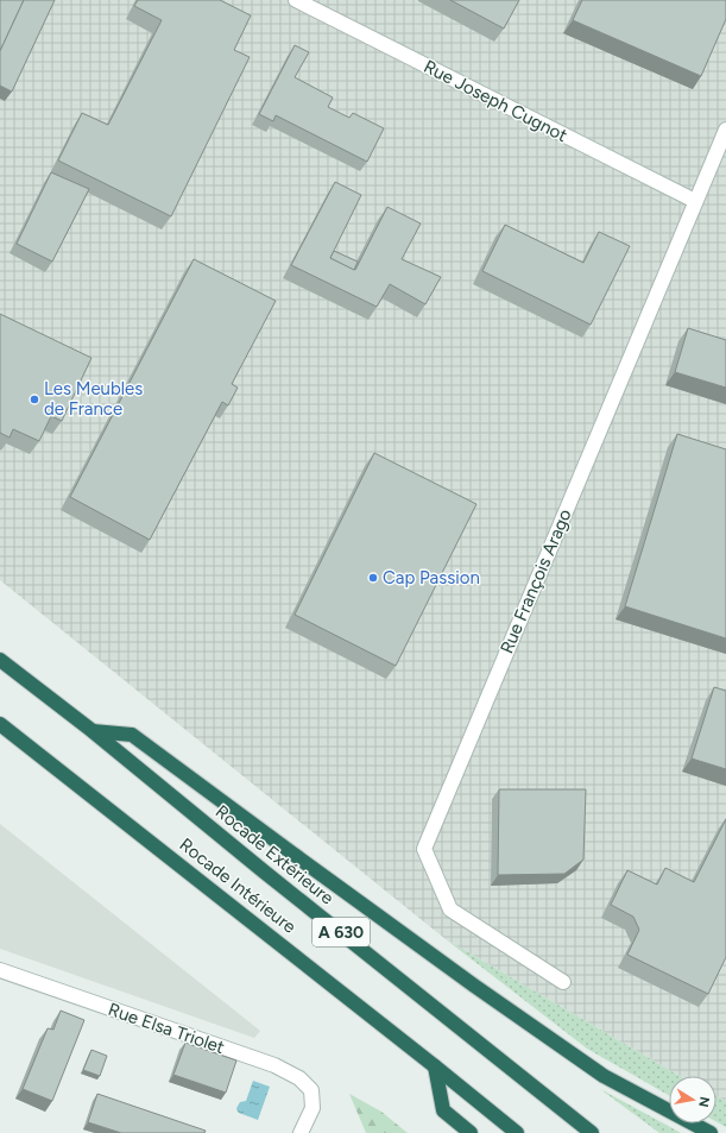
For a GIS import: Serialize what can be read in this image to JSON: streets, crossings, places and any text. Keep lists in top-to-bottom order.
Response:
{
  "streets": {
    "highway": ["Rocade Extérieure", "Rocade Intérieure", "A 630"],
    "street": ["Rue Joseph Cugnot", "Rue François Arago", "Rue Elsa Triolet"]
  },
  "crossings": [
    ["Rue Joseph Cugnot", "Rue François Arago"]
  ],
  "places": ["Les Meubles de France", "Cap Passion"],
  "north": "right"
}
